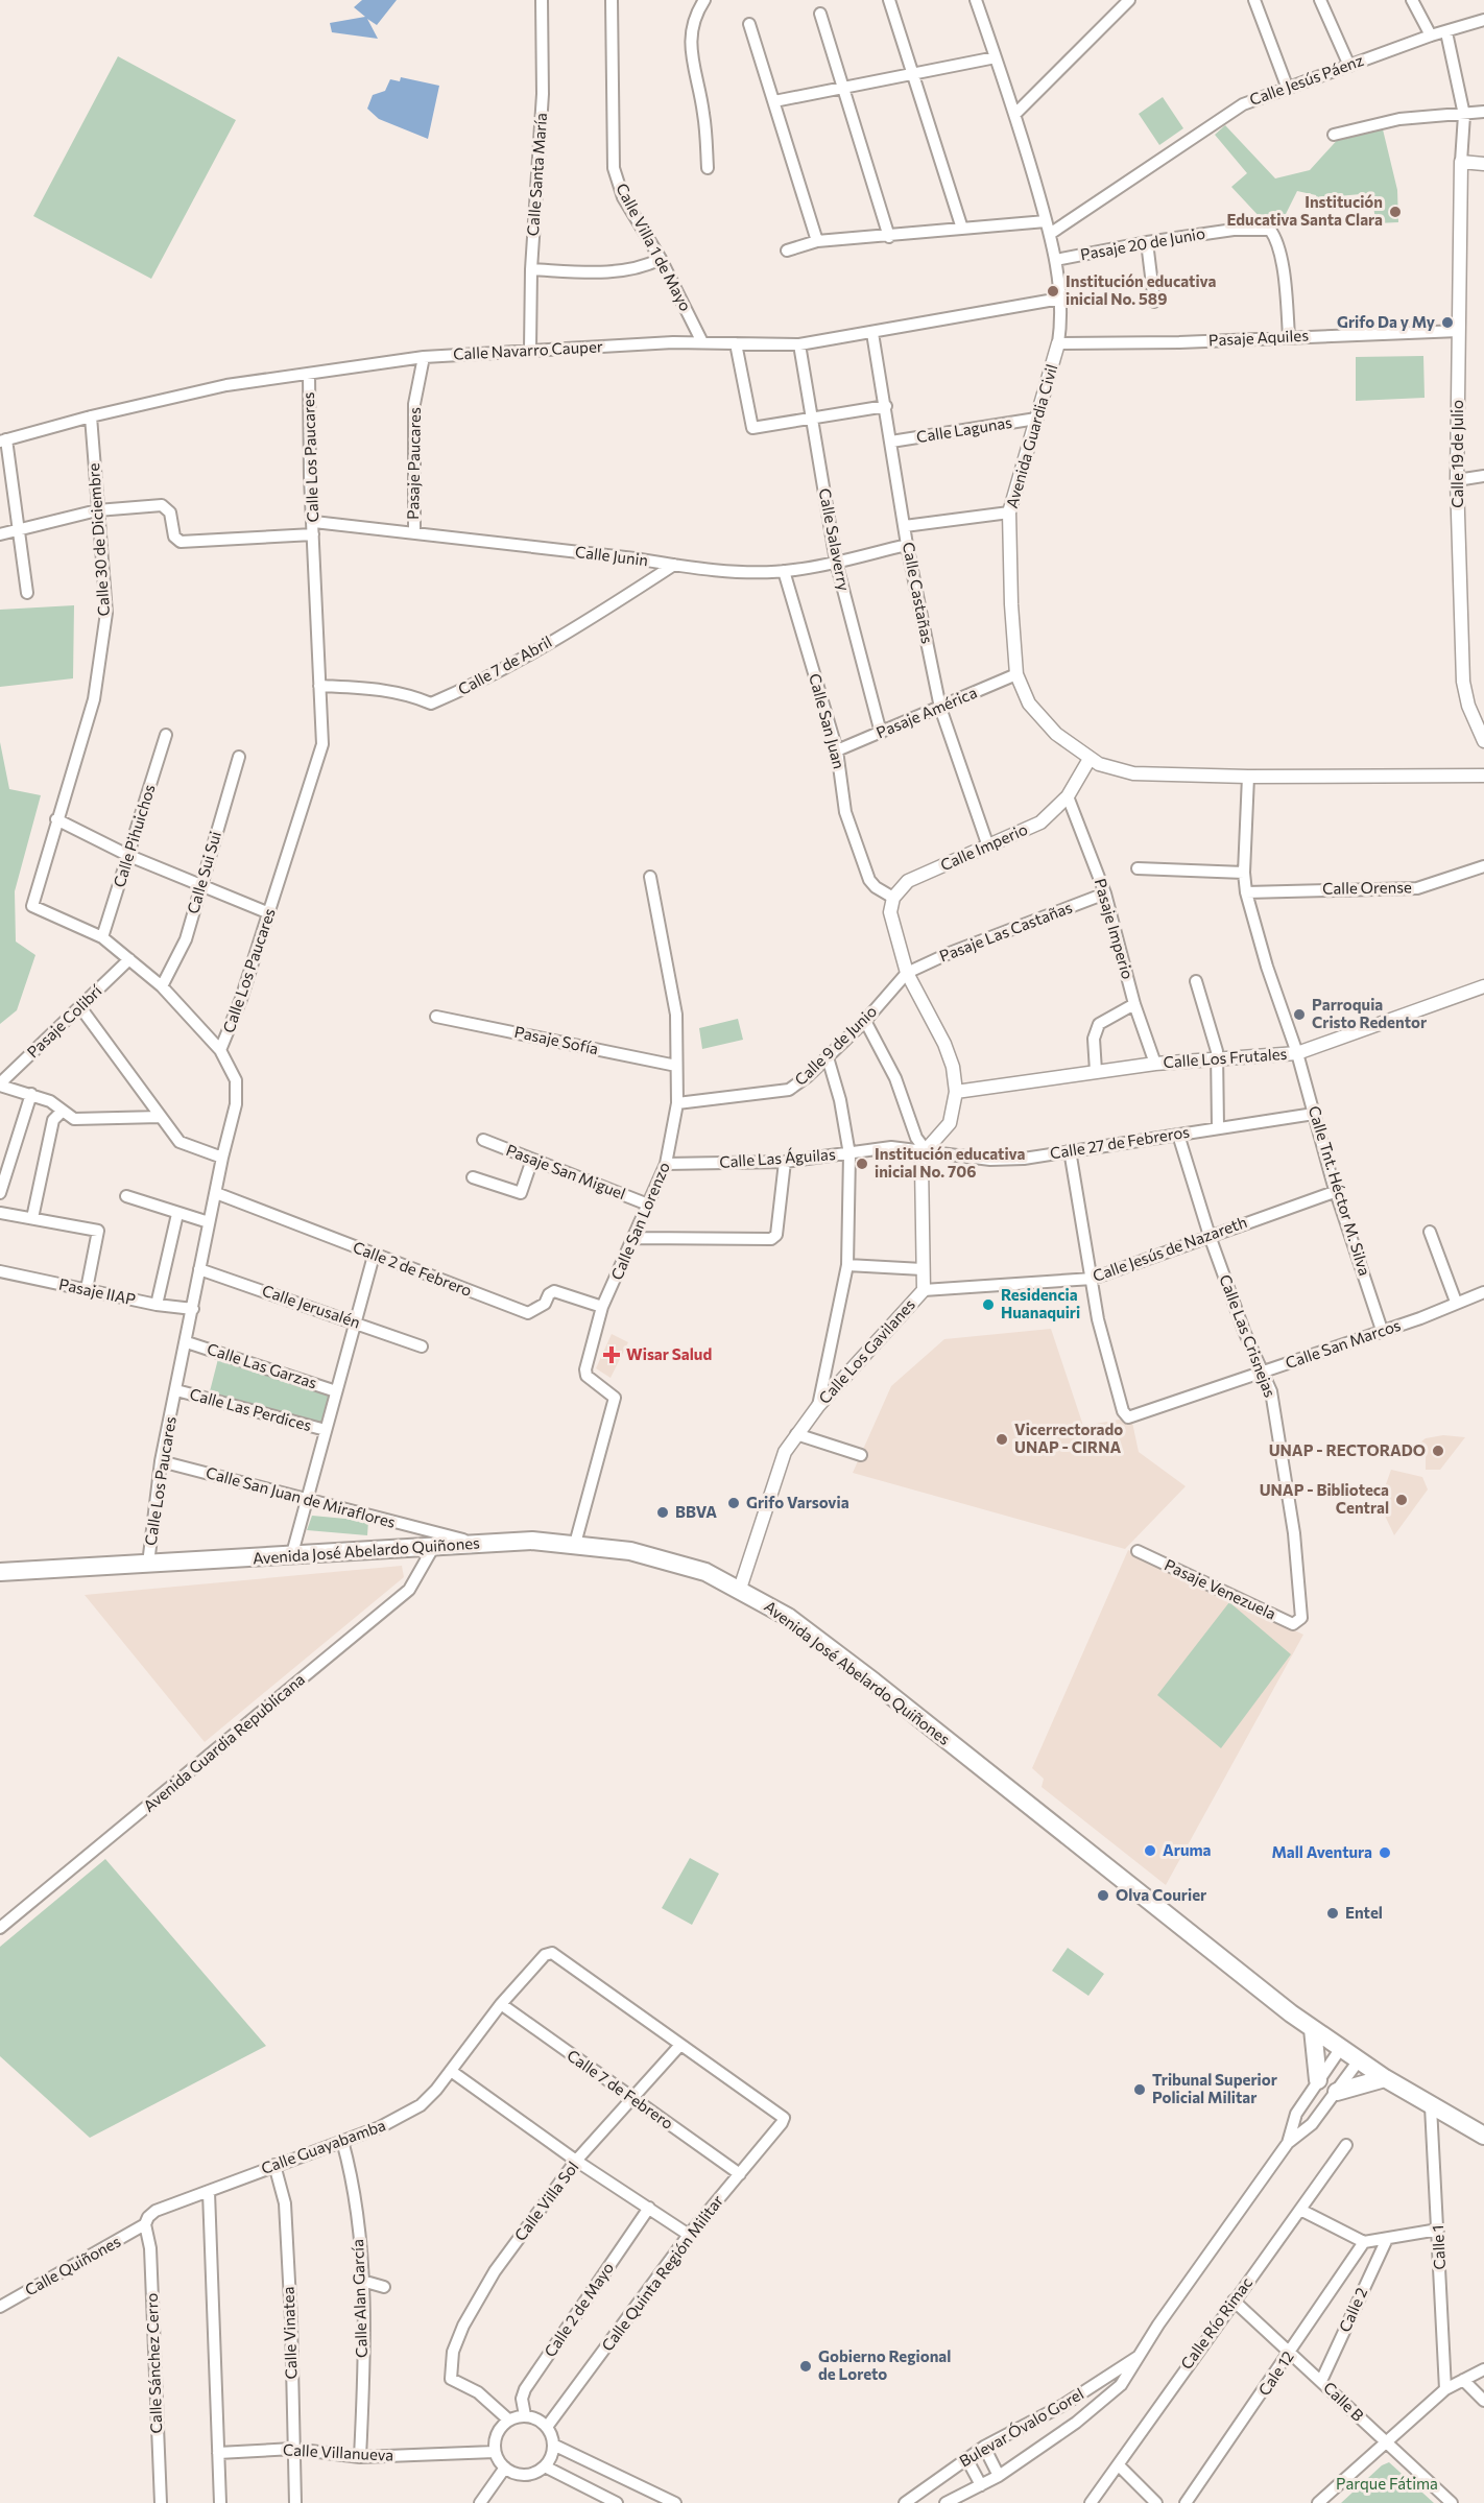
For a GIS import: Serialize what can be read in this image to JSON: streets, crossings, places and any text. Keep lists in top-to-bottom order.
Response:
{
  "streets": {
    "main road": ["Avenida José Abelardo Quiñones"],
    "street": [
      "Calle Jesús Páenz",
      "Calle Santa María",
      "Pasaje 20 de Junio",
      "Calle Villa 1 de Mayo",
      "Pasaje Aquiles",
      "Calle Navarro Cauper",
      "Calle Lagunas",
      "Avenida Guardia Civil",
      "Calle 19 de Julio",
      "Calle Los Paucares",
      "Pasaje Paucares",
      "Calle 30 de Diciembre",
      "Calle Salaverry",
      "Calle Junin",
      "Calle Castañas",
      "Calle 7 de Abril",
      "Pasaje América",
      "Calle San Juan",
      "Calle Pihuichos",
      "Calle Imperio",
      "Calle Sui Sui",
      "Calle Orense",
      "Pasaje Imperio",
      "Pasaje Las Castañas",
      "Pasaje Colibrí",
      "Pasaje Sofía",
      "Calle 9 de Junio",
      "Calle Los Frutales",
      "Calle 27 de Febreros",
      "Calle Las Águilas",
      "Pasaje San Miguel",
      "Calle Tnt. Héctor M. Silva",
      "Calle San Lorenzo",
      "Calle Jesús de Nazareth",
      "Calle 2 de Febrero",
      "Pasaje IIAP",
      "Calle Jerusalén",
      "Calle Las Crisnejas",
      "Calle San Marcos",
      "Calle Los Gavilanes",
      "Calle Las Garzas",
      "Calle Las Perdices",
      "Calle San Juan de Miraflores",
      "Pasaje Venezuela",
      "Avenida Guardia Republicana",
      "Calle 7 de Febrero",
      "Calle Guayabamba",
      "Calle Villa Sol",
      "Calle 1",
      "Calle Quiñones",
      "Calle Quinta Región Militar",
      "Calle Alan García",
      "Calle 2 de Mayo",
      "Calle 2",
      "Calle Río Rimac",
      "Calle Vinatea",
      "Calle Sánchez Cerro",
      "Cale 12",
      "Calle B",
      "Bulevar Óvalo Gorel",
      "Calle Villanueva"
    ]
  },
  "crossings": [
    ["Calle Jesús Páenz", "Avenida Guardia Civil"],
    ["Calle Santa María", "Calle Navarro Cauper"],
    ["Pasaje 20 de Junio", "Pasaje Aquiles"],
    ["Pasaje 20 de Junio", "Avenida Guardia Civil"],
    ["Calle Villa 1 de Mayo", "Calle Navarro Cauper"],
    ["Pasaje Aquiles", "Avenida Guardia Civil"],
    ["Pasaje Aquiles", "Calle 19 de Julio"],
    ["Calle Navarro Cauper", "Avenida Guardia Civil"],
    ["Calle Navarro Cauper", "Calle Los Paucares"],
    ["Calle Navarro Cauper", "Pasaje Paucares"],
    ["Calle Navarro Cauper", "Calle 30 de Diciembre"],
    ["Calle Navarro Cauper", "Calle Salaverry"],
    ["Calle Navarro Cauper", "Calle Castañas"],
    ["Calle Lagunas", "Avenida Guardia Civil"],
    ["Calle Lagunas", "Calle Castañas"],
    ["Avenida Guardia Civil", "Pasaje América"],
    ["Avenida Guardia Civil", "Calle Imperio"],
    ["Avenida Guardia Civil", "Calle Tnt. Héctor M. Silva"],
    ["Calle Los Paucares", "Calle Junin"],
    ["Calle Los Paucares", "Calle 7 de Abril"],
    ["Calle Los Paucares", "Calle 2 de Febrero"],
    ["Calle Los Paucares", "Pasaje IIAP"],
    ["Calle Los Paucares", "Calle Jerusalén"],
    ["Calle Los Paucares", "Calle Las Garzas"],
    ["Calle Los Paucares", "Calle Las Perdices"],
    ["Calle Los Paucares", "Calle San Juan de Miraflores"],
    ["Calle Los Paucares", "Avenida José Abelardo Quiñones"],
    ["Pasaje Paucares", "Calle Junin"],
    ["Calle 30 de Diciembre", "Calle Pihuichos"],
    ["Calle Salaverry", "Calle Junin"],
    ["Calle Salaverry", "Pasaje América"],
    ["Calle Junin", "Calle Castañas"],
    ["Calle Junin", "Calle 7 de Abril"],
    ["Calle Junin", "Calle San Juan"],
    ["Calle Castañas", "Pasaje América"],
    ["Calle Castañas", "Calle Imperio"],
    ["Pasaje América", "Calle San Juan"],
    ["Calle San Juan", "Calle Imperio"],
    ["Calle Imperio", "Pasaje Imperio"],
    ["Calle Orense", "Calle Tnt. Héctor M. Silva"],
    ["Pasaje Imperio", "Pasaje Las Castañas"],
    ["Pasaje Imperio", "Calle Los Frutales"],
    ["Pasaje Las Castañas", "Calle 9 de Junio"],
    ["Pasaje Sofía", "Calle San Lorenzo"],
    ["Calle 9 de Junio", "Calle San Lorenzo"],
    ["Calle Los Frutales", "Calle Tnt. Héctor M. Silva"],
    ["Calle 27 de Febreros", "Calle Las Águilas"],
    ["Calle 27 de Febreros", "Calle Tnt. Héctor M. Silva"],
    ["Calle 27 de Febreros", "Calle Las Crisnejas"],
    ["Calle 27 de Febreros", "Calle Los Gavilanes"],
    ["Calle Las Águilas", "Calle San Lorenzo"],
    ["Calle Las Águilas", "Calle Los Gavilanes"],
    ["Pasaje San Miguel", "Calle San Lorenzo"],
    ["Calle Tnt. Héctor M. Silva", "Calle Jesús de Nazareth"],
    ["Calle Tnt. Héctor M. Silva", "Calle San Marcos"],
    ["Calle San Lorenzo", "Calle 2 de Febrero"],
    ["Calle San Lorenzo", "Avenida José Abelardo Quiñones"],
    ["Calle Jesús de Nazareth", "Calle Las Crisnejas"],
    ["Calle Jesús de Nazareth", "Calle San Marcos"],
    ["Calle Jesús de Nazareth", "Calle Los Gavilanes"],
    ["Calle Las Crisnejas", "Calle San Marcos"],
    ["Calle Las Crisnejas", "Pasaje Venezuela"],
    ["Calle Los Gavilanes", "Avenida José Abelardo Quiñones"],
    ["Calle San Juan de Miraflores", "Avenida José Abelardo Quiñones"],
    ["Avenida José Abelardo Quiñones", "Avenida Guardia Republicana"],
    ["Avenida José Abelardo Quiñones", "Calle 1"],
    ["Avenida José Abelardo Quiñones", "Bulevar Óvalo Gorel"],
    ["Calle 7 de Febrero", "Calle Guayabamba"],
    ["Calle 7 de Febrero", "Calle Villa Sol"],
    ["Calle 7 de Febrero", "Calle Quinta Región Militar"],
    ["Calle Guayabamba", "Calle Villa Sol"],
    ["Calle Guayabamba", "Calle Quiñones"],
    ["Calle Guayabamba", "Calle Quinta Región Militar"],
    ["Calle Guayabamba", "Calle Alan García"],
    ["Calle Guayabamba", "Calle Vinatea"],
    ["Calle Guayabamba", "Calle Sánchez Cerro"],
    ["Calle Villa Sol", "Calle Quinta Región Militar"],
    ["Calle Villa Sol", "Calle 2 de Mayo"],
    ["Calle Villa Sol", "Calle Villanueva"],
    ["Calle Quiñones", "Calle Sánchez Cerro"],
    ["Calle Quinta Región Militar", "Calle 2 de Mayo"],
    ["Calle Quinta Región Militar", "Calle Villanueva"],
    ["Calle Alan García", "Calle Villanueva"],
    ["Calle 2 de Mayo", "Calle Villanueva"],
    ["Calle 2", "Calle B"],
    ["Calle Río Rimac", "Calle B"],
    ["Calle Vinatea", "Calle Villanueva"],
    ["Cale 12", "Calle B"]
  ],
  "parks": ["Parque Fátima"],
  "places": {
    "other": [
      "Institución Educativa Santa Clara",
      "Institución educativa inicial No. 589",
      "Grifo Da y My",
      "Parroquia Cristo Redentor",
      "Institución educativa inicial No. 706",
      "Residencia Huanaquiri",
      "Vicerrectorado UNAP - CIRNA",
      "UNAP - RECTORADO",
      "UNAP - Biblioteca Central",
      "Grifo Varsovia",
      "BBVA",
      "Aruma",
      "Mall Aventura",
      "Olva Courier",
      "Entel",
      "Tribunal Superior Policial Militar",
      "Gobierno Regional de Loreto"
    ],
    "health": ["Wisar Salud"]
  }
}
